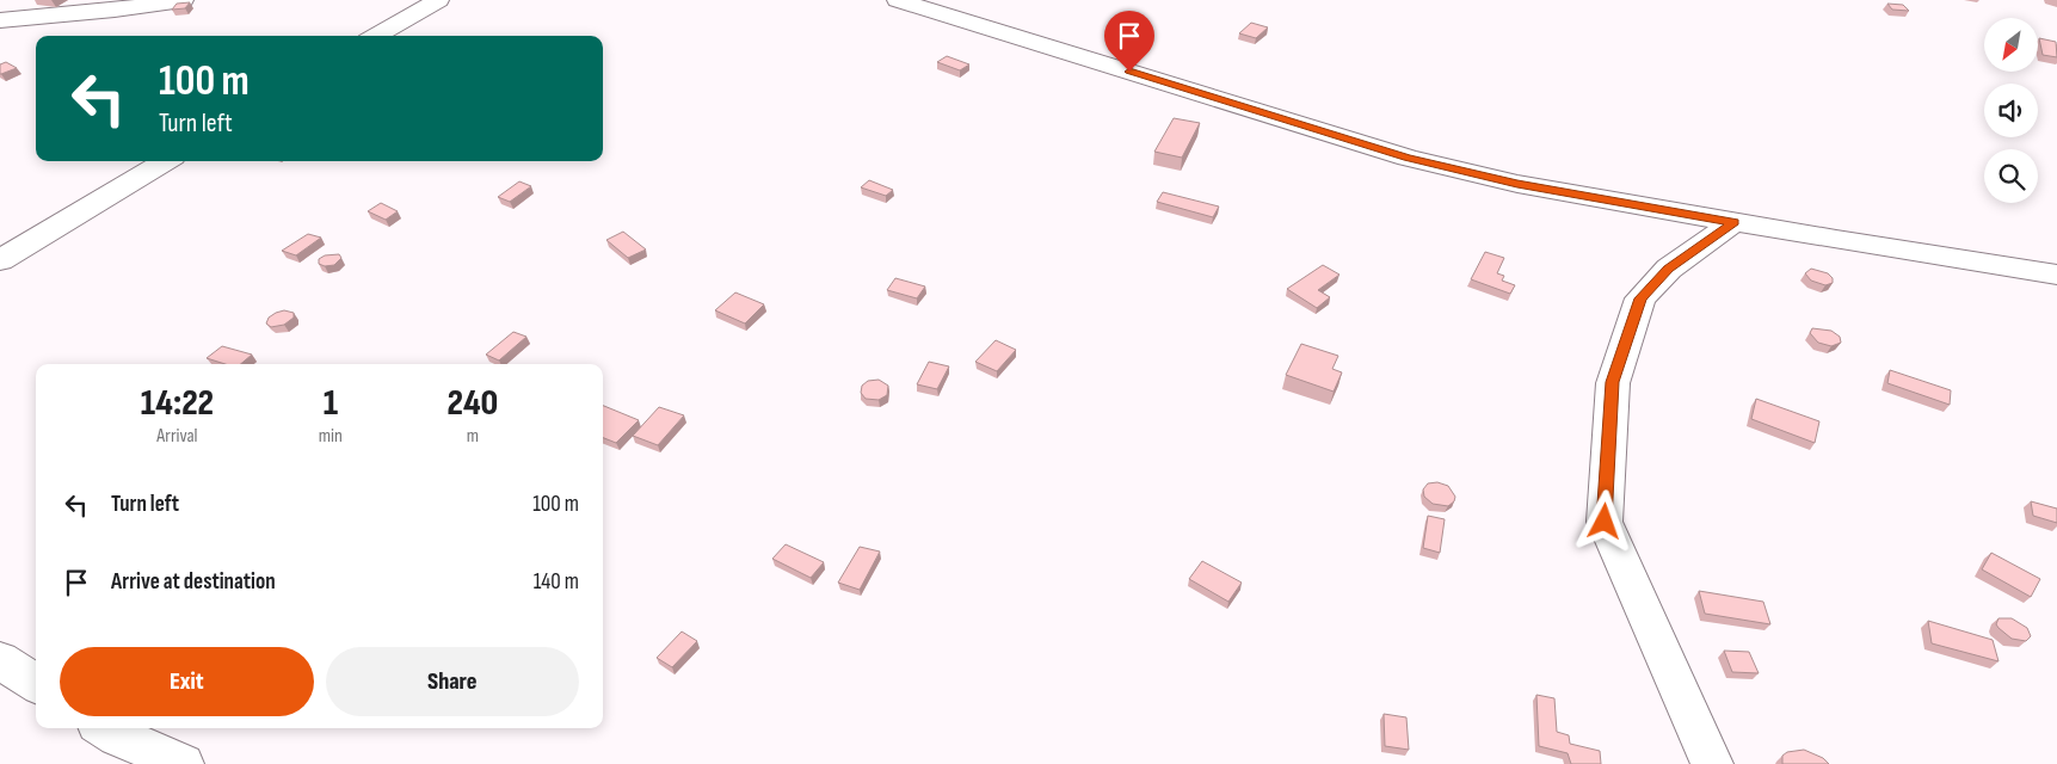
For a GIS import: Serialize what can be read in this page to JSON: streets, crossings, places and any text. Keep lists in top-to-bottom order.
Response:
{
  "north": "bottom left",
  "page": {
    "turn": ["100 m", "Turn left"],
    "eta": [
      "14:22",
      "Arrival",
      "1",
      "min",
      "240",
      "m"
    ],
    "list": [
      {
        "name": "Turn left",
        "value": "100 m"
      },
      {
        "name": "Arrive at destination",
        "value": "140 m"
      }
    ],
    "buttons": ["Exit", "Share"]
  }
}
